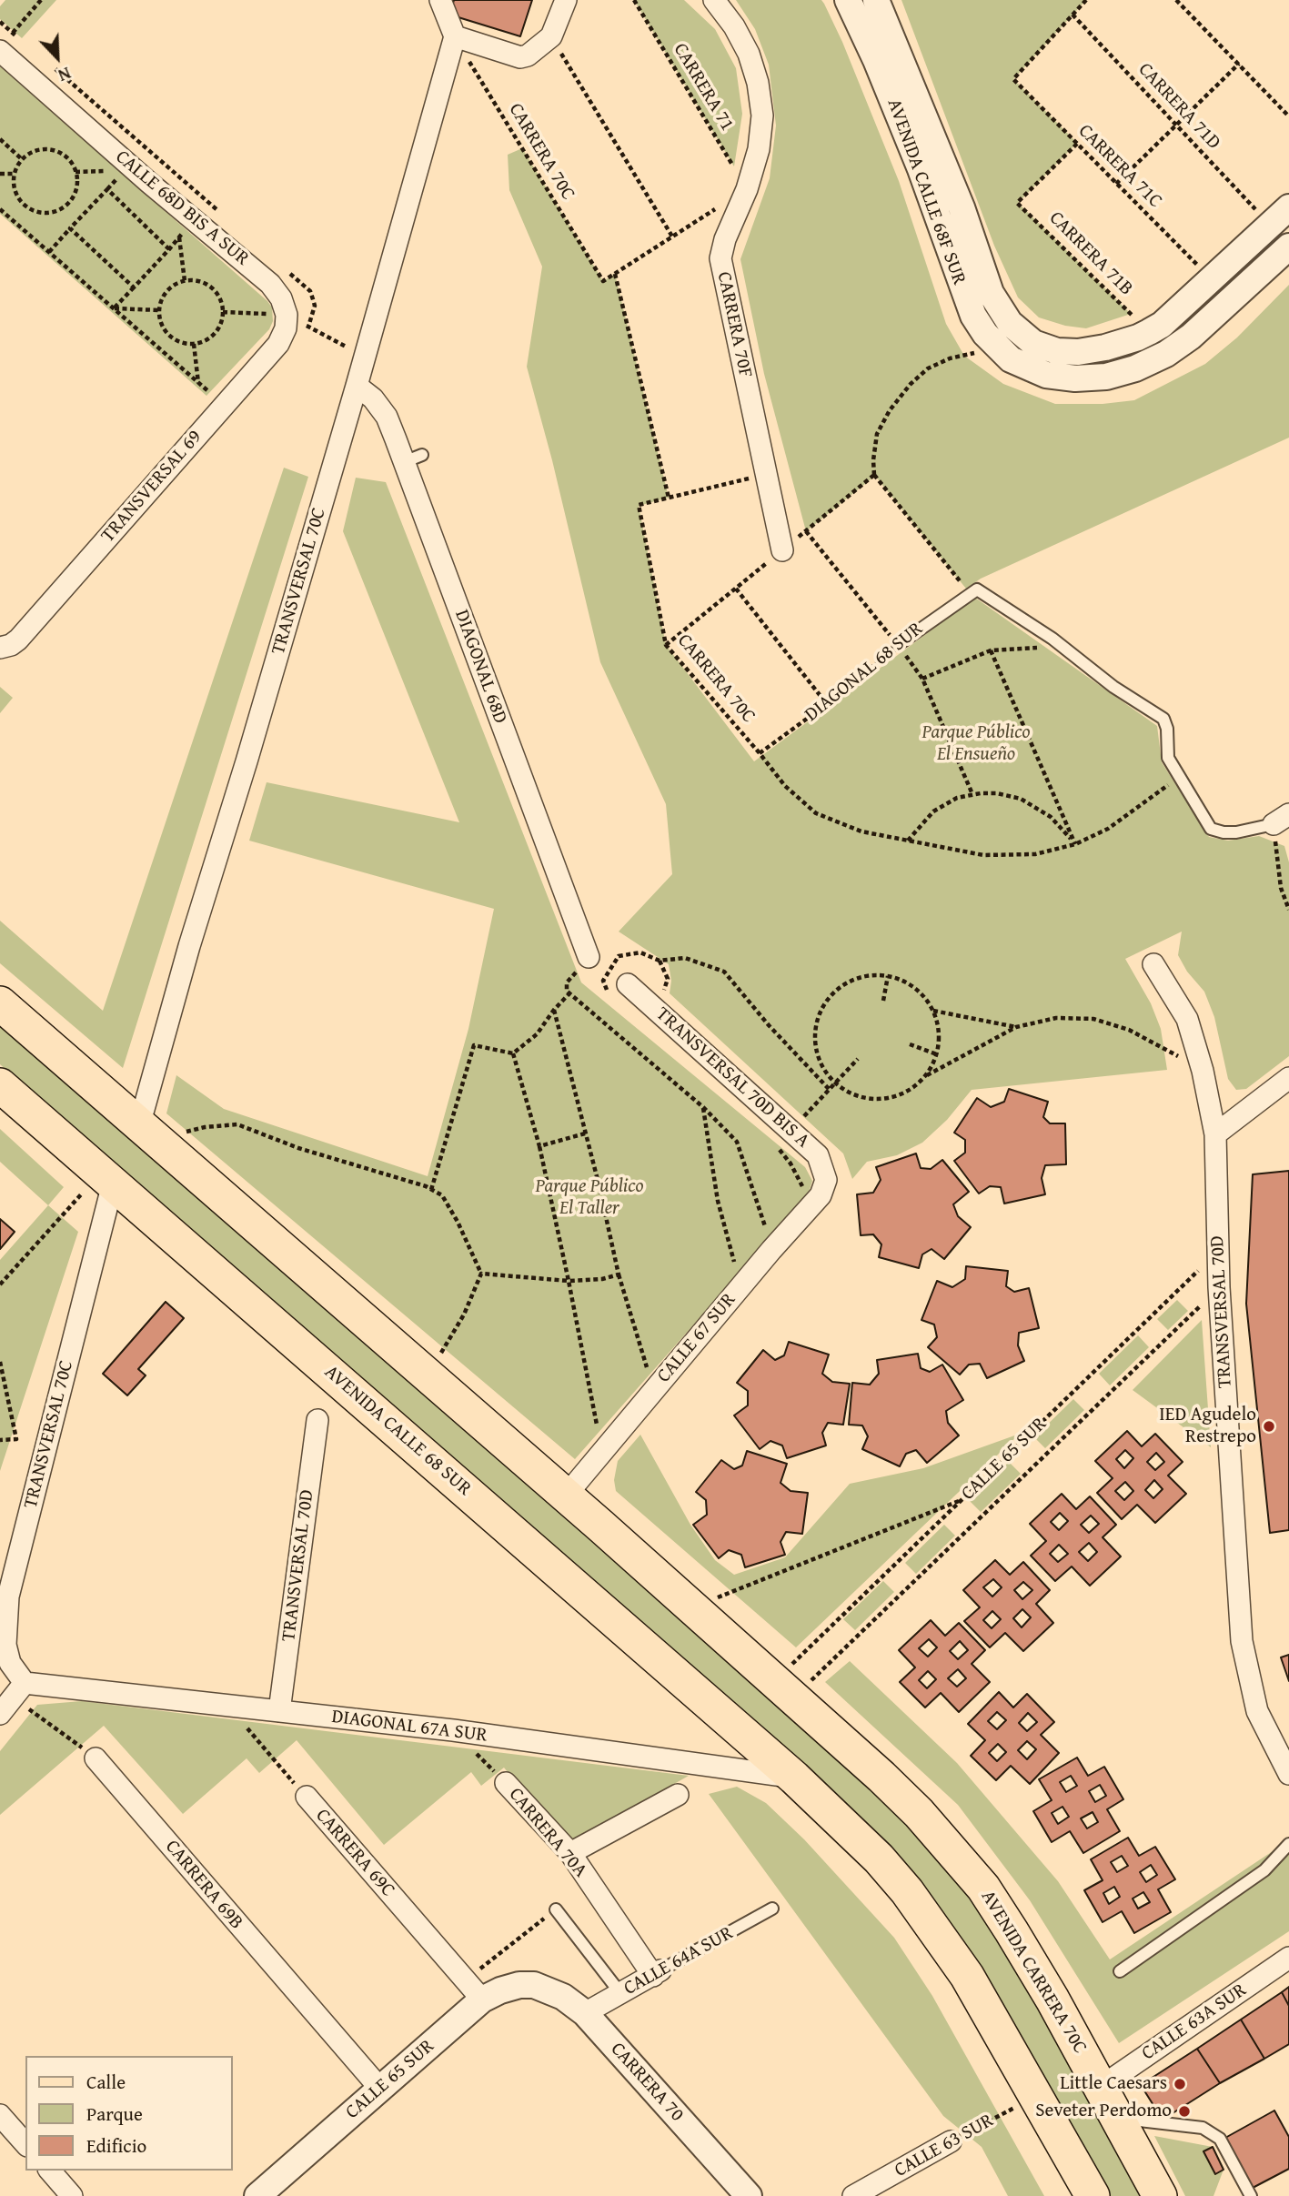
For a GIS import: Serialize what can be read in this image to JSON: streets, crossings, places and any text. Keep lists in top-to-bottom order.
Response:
{
  "streets": {
    "main road": ["AVENIDA CALLE 68 SUR", "AVENIDA CARRERA 70C"],
    "street": [
      "AVENIDA CALLE 68F SUR",
      "CALLE 68D BIS A SUR",
      "CARRERA 70F",
      "TRANSVERSAL 69",
      "TRANSVERSAL 70C",
      "DIAGONAL 68D",
      "TRANSVERSAL 70D BIS A",
      "TRANSVERSAL 70D",
      "CALLE 67 SUR",
      "CALLE 65 SUR",
      "DIAGONAL 67A SUR",
      "CARRERA 70A",
      "CARRERA 69C",
      "CARRERA 69B",
      "CALLE 64A SUR",
      "CALLE 63A SUR",
      "CARRERA 70",
      "CALLE 63 SUR"
    ],
    "path": [
      "CARRERA 71",
      "CARRERA 71D",
      "CARRERA 70C",
      "CARRERA 71C",
      "CARRERA 71B",
      "DIAGONAL 68 SUR"
    ]
  },
  "crossings": [
    ["CARRERA 71", "CARRERA 70F"],
    ["CARRERA 71D", "CARRERA 71C"],
    ["CARRERA 70C", "TRANSVERSAL 70C"],
    ["CARRERA 70C", "DIAGONAL 68 SUR"],
    ["CARRERA 71C", "CARRERA 71B"],
    ["CALLE 68D BIS A SUR", "TRANSVERSAL 69"],
    ["TRANSVERSAL 70C", "DIAGONAL 68D"],
    ["TRANSVERSAL 70C", "AVENIDA CALLE 68 SUR"],
    ["TRANSVERSAL 70C", "DIAGONAL 67A SUR"],
    ["TRANSVERSAL 70D BIS A", "CALLE 67 SUR"],
    ["TRANSVERSAL 70D", "CALLE 65 SUR"],
    ["TRANSVERSAL 70D", "DIAGONAL 67A SUR"],
    ["AVENIDA CALLE 68 SUR", "DIAGONAL 67A SUR"],
    ["CALLE 65 SUR", "CARRERA 69C"],
    ["CALLE 65 SUR", "CARRERA 69B"],
    ["CALLE 65 SUR", "AVENIDA CARRERA 70C"],
    ["CALLE 65 SUR", "CARRERA 70"],
    ["DIAGONAL 67A SUR", "CARRERA 70A"],
    ["DIAGONAL 67A SUR", "CARRERA 69C"],
    ["CARRERA 70A", "CALLE 64A SUR"],
    ["CALLE 64A SUR", "CARRERA 70"],
    ["AVENIDA CARRERA 70C", "CALLE 63A SUR"]
  ],
  "parks": ["Parque Público El Ensueño", "Parque Público El Taller"],
  "places": ["IED Agudelo Restrepo", "Little Caesars", "Seveter Perdomo"],
  "legend": ["Calle", "Parque", "Edificio"],
  "north": "bottom right"
}
